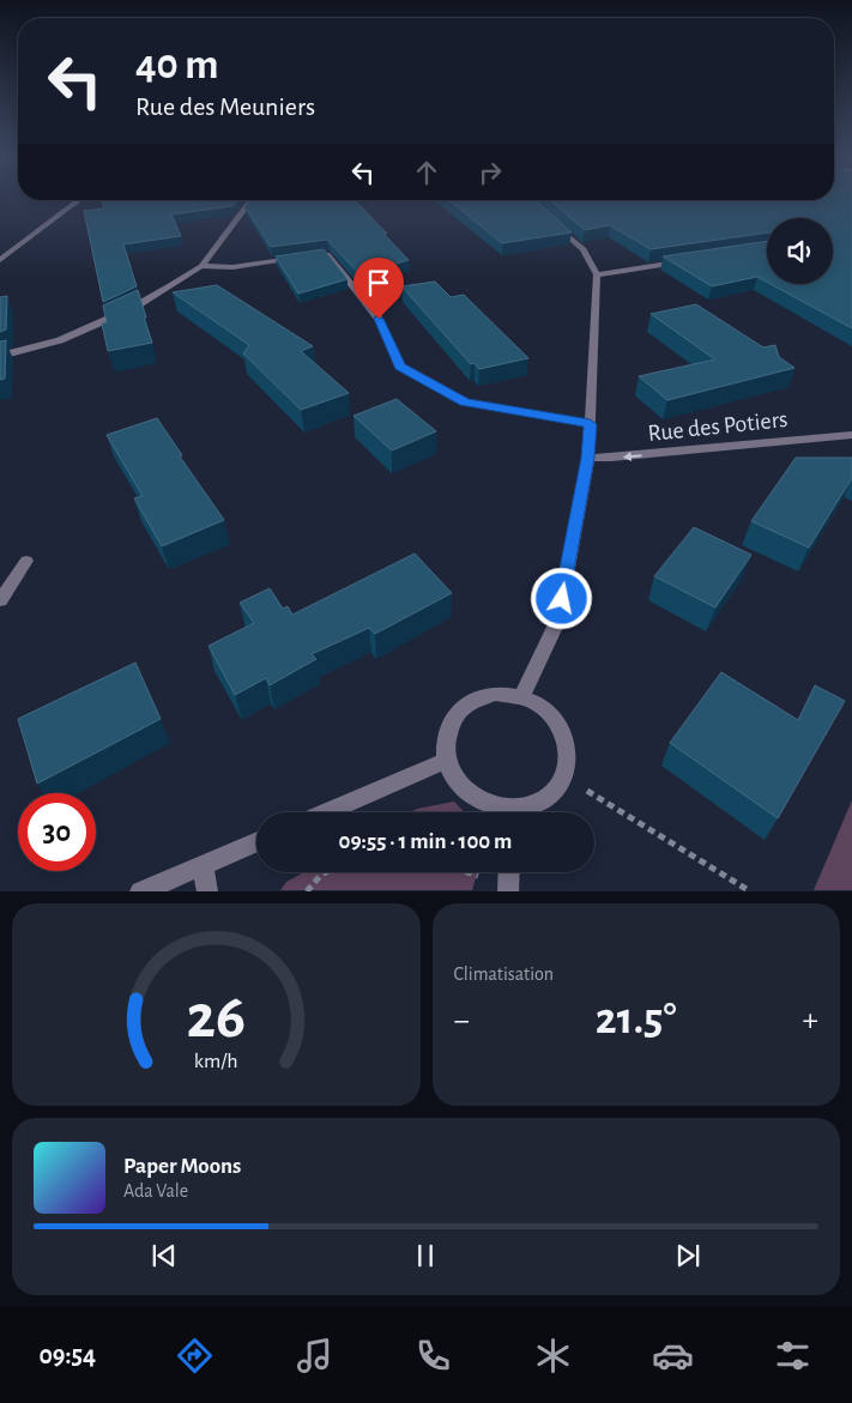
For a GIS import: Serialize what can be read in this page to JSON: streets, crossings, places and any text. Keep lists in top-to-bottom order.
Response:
{
  "streets": {
    "street": ["Rue des Potiers"]
  },
  "one_way": ["Rue des Potiers"],
  "page": {
    "turn": ["40 m", "Rue des Meuniers"],
    "limit": "30",
    "trip": "09:55 · 1 min · 100 m",
    "tile": "Climatisation",
    "heat": ["−", "21.5°", "+"],
    "song": ["Paper Moons", "Ada Vale"],
    "tabs": "09:54",
    "gauge": ["26", "km/h"]
  }
}
